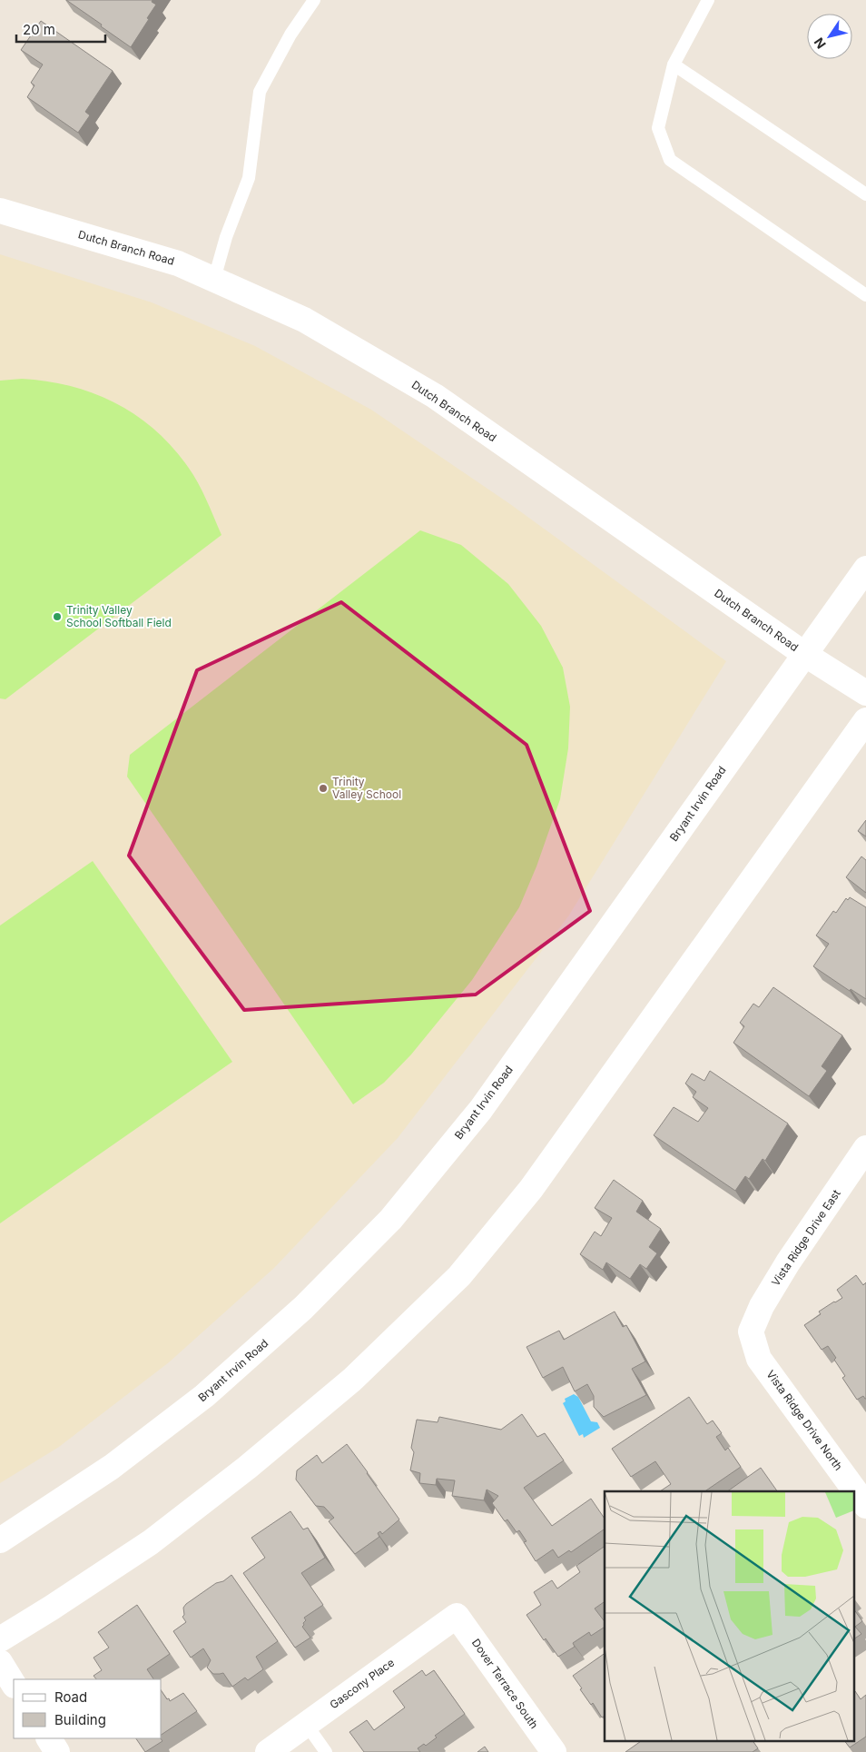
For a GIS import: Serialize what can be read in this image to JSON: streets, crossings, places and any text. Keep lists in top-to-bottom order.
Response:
{
  "streets": {
    "main road": [
      "Dutch Branch Road",
      "Bryant Irvin Road",
      "Vista Ridge Drive East",
      "Vista Ridge Drive North",
      "Gascony Place",
      "Dover Terrace South"
    ]
  },
  "crossings": [
    ["Dutch Branch Road", "Bryant Irvin Road"],
    ["Vista Ridge Drive East", "Vista Ridge Drive North"],
    ["Gascony Place", "Dover Terrace South"]
  ],
  "places": ["Trinity Valley School Softball Field", "Trinity Valley School"],
  "legend": ["Road", "Building"],
  "scale_bar": "20 m",
  "north": "bottom left"
}
